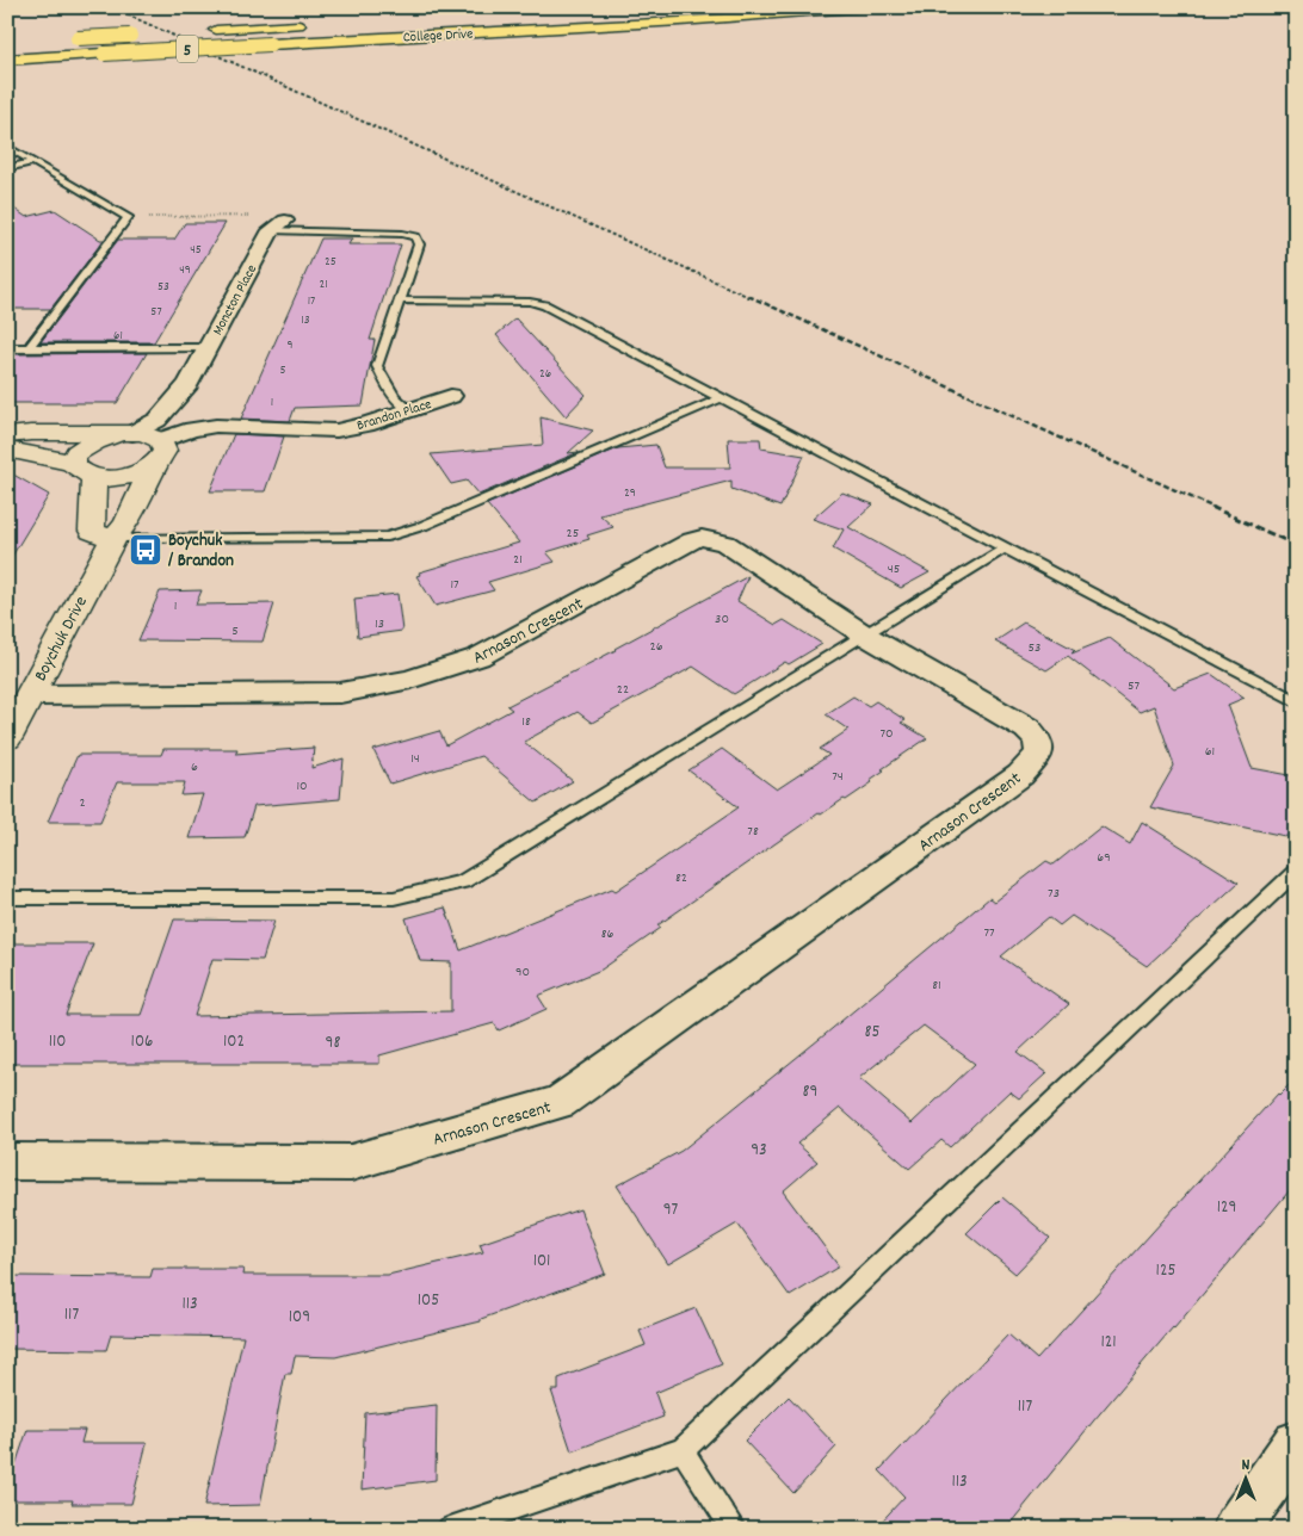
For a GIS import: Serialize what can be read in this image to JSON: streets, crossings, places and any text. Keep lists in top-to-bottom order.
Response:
{
  "streets": {
    "highway": ["College Drive", "5"],
    "street": [
      "Moncton Place",
      "Brandon Place",
      "Arnason Crescent",
      "Boychuk Drive"
    ]
  },
  "crossings": [
    ["Moncton Place", "Brandon Place"],
    ["Moncton Place", "Boychuk Drive"],
    ["Brandon Place", "Boychuk Drive"],
    ["Arnason Crescent", "Boychuk Drive"]
  ],
  "places": {
    "bus stop": ["Boychuk / Brandon"]
  },
  "house_numbers": [
    "45",
    "25",
    "49",
    "21",
    "53",
    "17",
    "57",
    "13",
    "61",
    "9",
    "5",
    "26",
    "1",
    "29",
    "25",
    "21",
    "45",
    "17",
    "1",
    "30",
    "13",
    "5",
    "26",
    "53",
    "57",
    "22",
    "18",
    "70",
    "61",
    "14",
    "6",
    "74",
    "10",
    "2",
    "78",
    "69",
    "82",
    "73",
    "77",
    "86",
    "90",
    "81",
    "85",
    "110",
    "106",
    "102",
    "98",
    "89",
    "93",
    "129",
    "97",
    "101",
    "125",
    "105",
    "113",
    "117",
    "109",
    "121",
    "117",
    "113"
  ],
  "north": "top"
}
